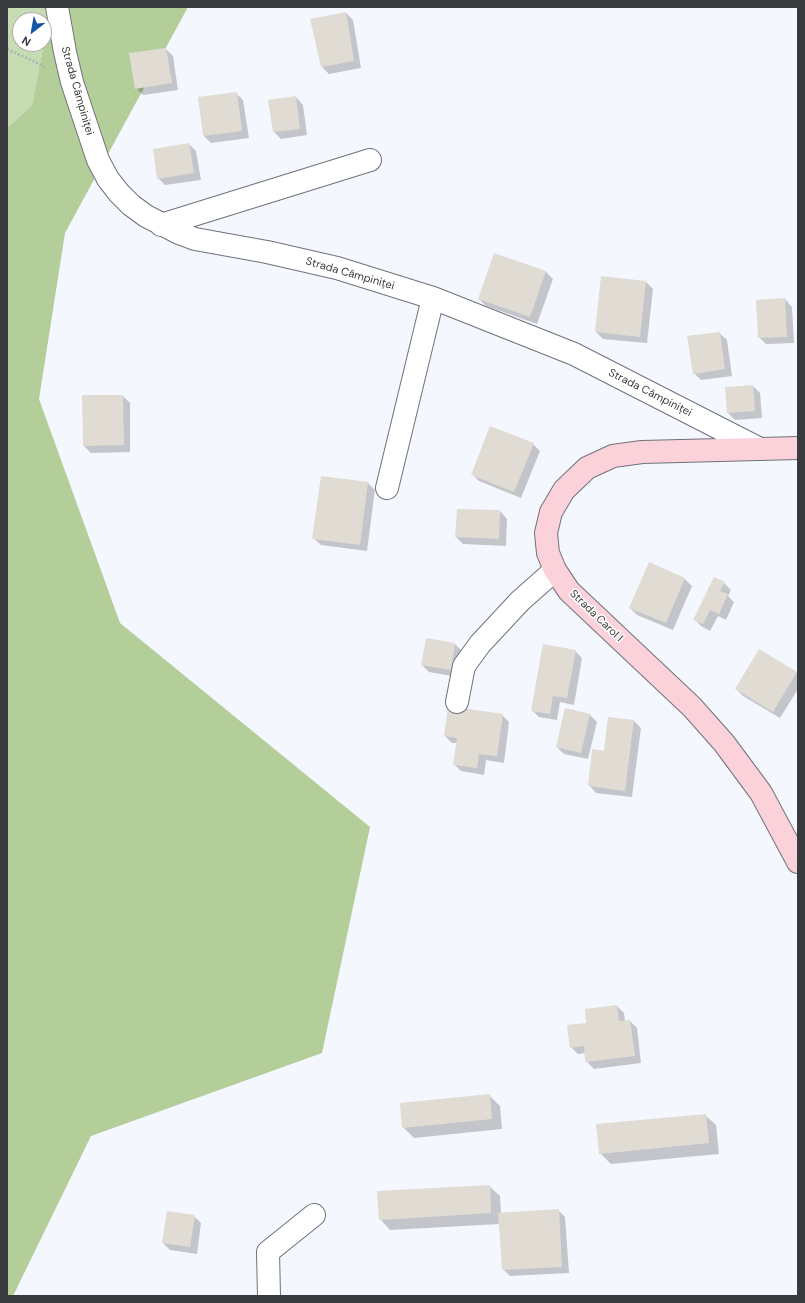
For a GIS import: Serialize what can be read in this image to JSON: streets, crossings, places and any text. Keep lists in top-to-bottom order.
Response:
{
  "streets": {
    "main road": ["Strada Carol I"],
    "street": ["Strada Câmpiniței"]
  },
  "crossings": [
    ["Strada Câmpiniței", "Strada Carol I"]
  ],
  "north": "bottom left"
}
